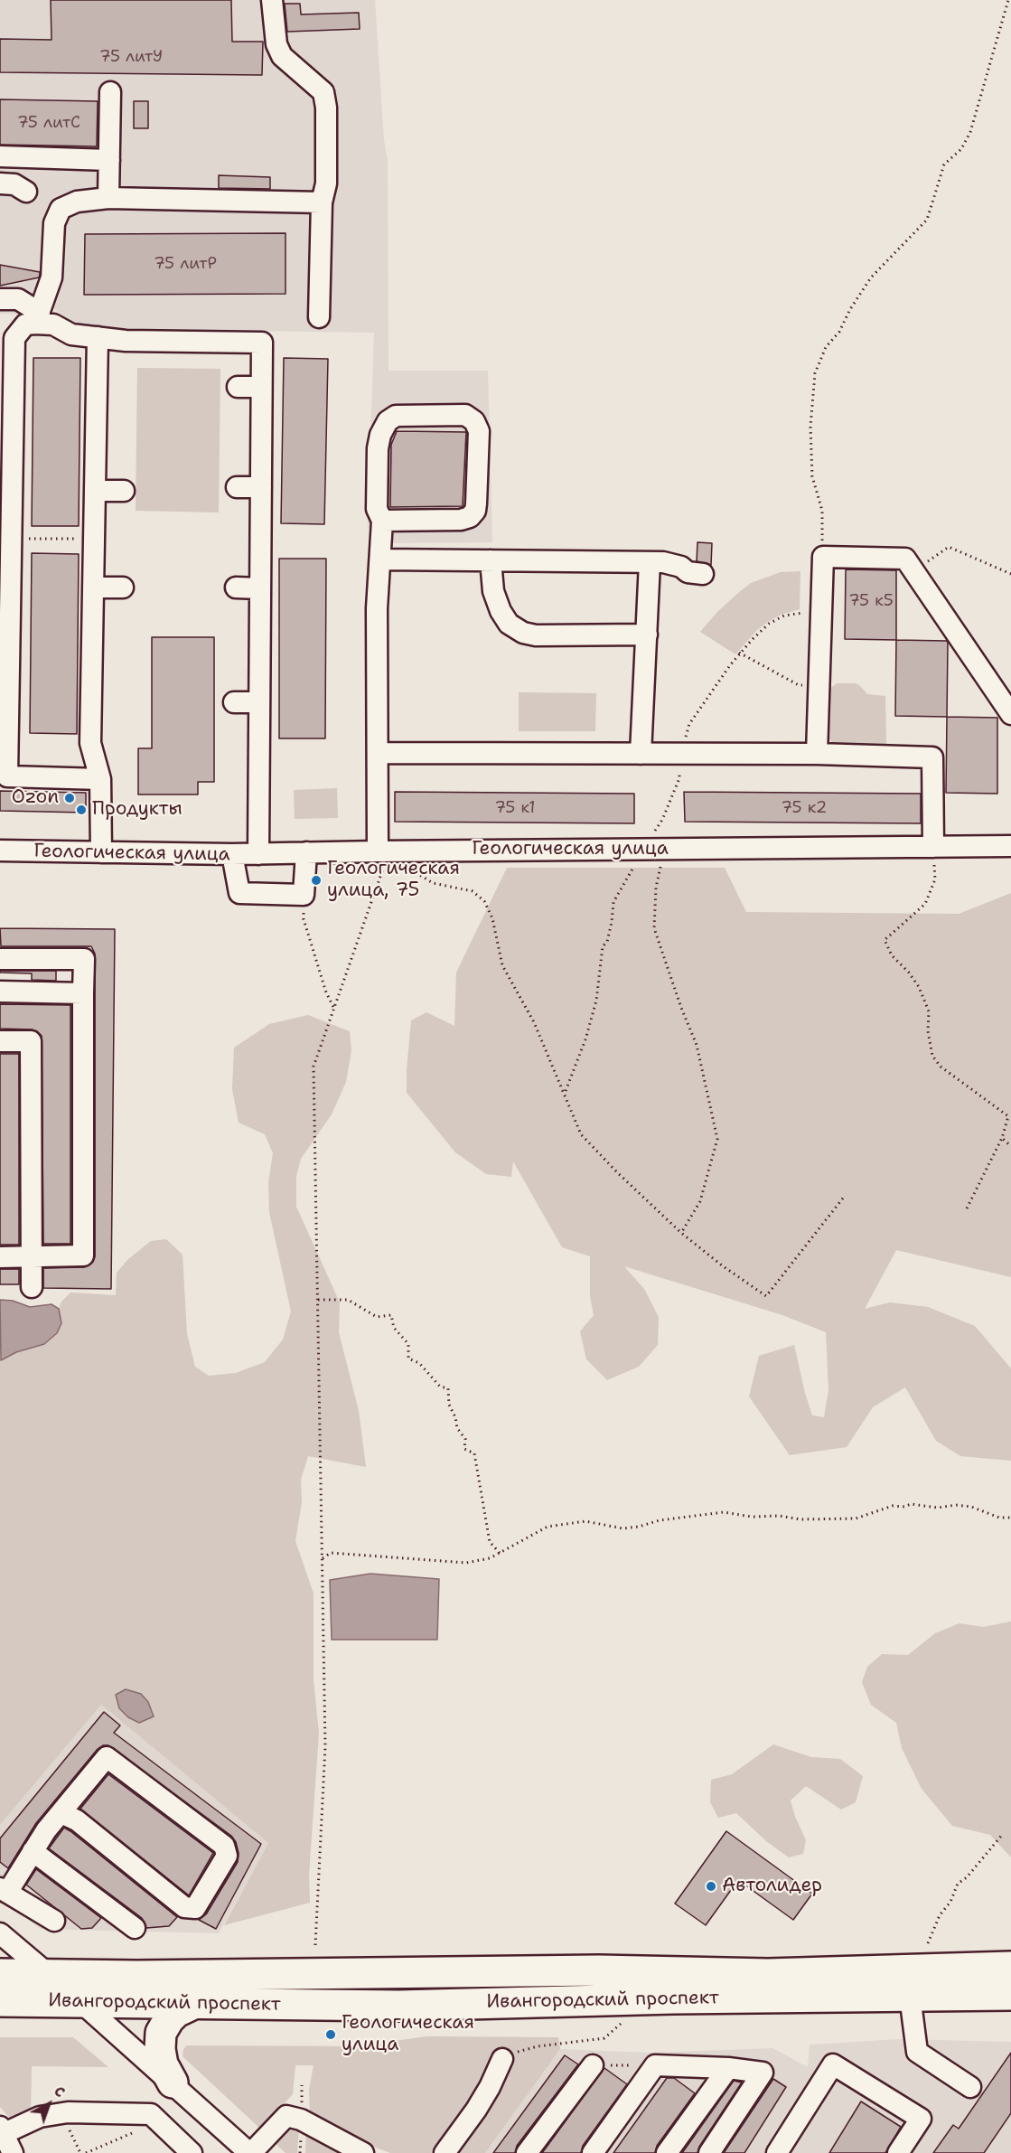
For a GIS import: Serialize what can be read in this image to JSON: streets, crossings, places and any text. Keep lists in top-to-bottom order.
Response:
{
  "streets": {
    "highway": ["Ивангородский проспект"],
    "street": ["Геологическая улица"]
  },
  "places": [
    "Ozon",
    "Продукты",
    "Геологическая улица, 75",
    "Автолидер",
    "Геологическая улица"
  ],
  "house_numbers": [
    "75 литУ",
    "75 литС",
    "75 литР",
    "75 к5",
    "75 к1",
    "75 к2"
  ],
  "north": "top right"
}
